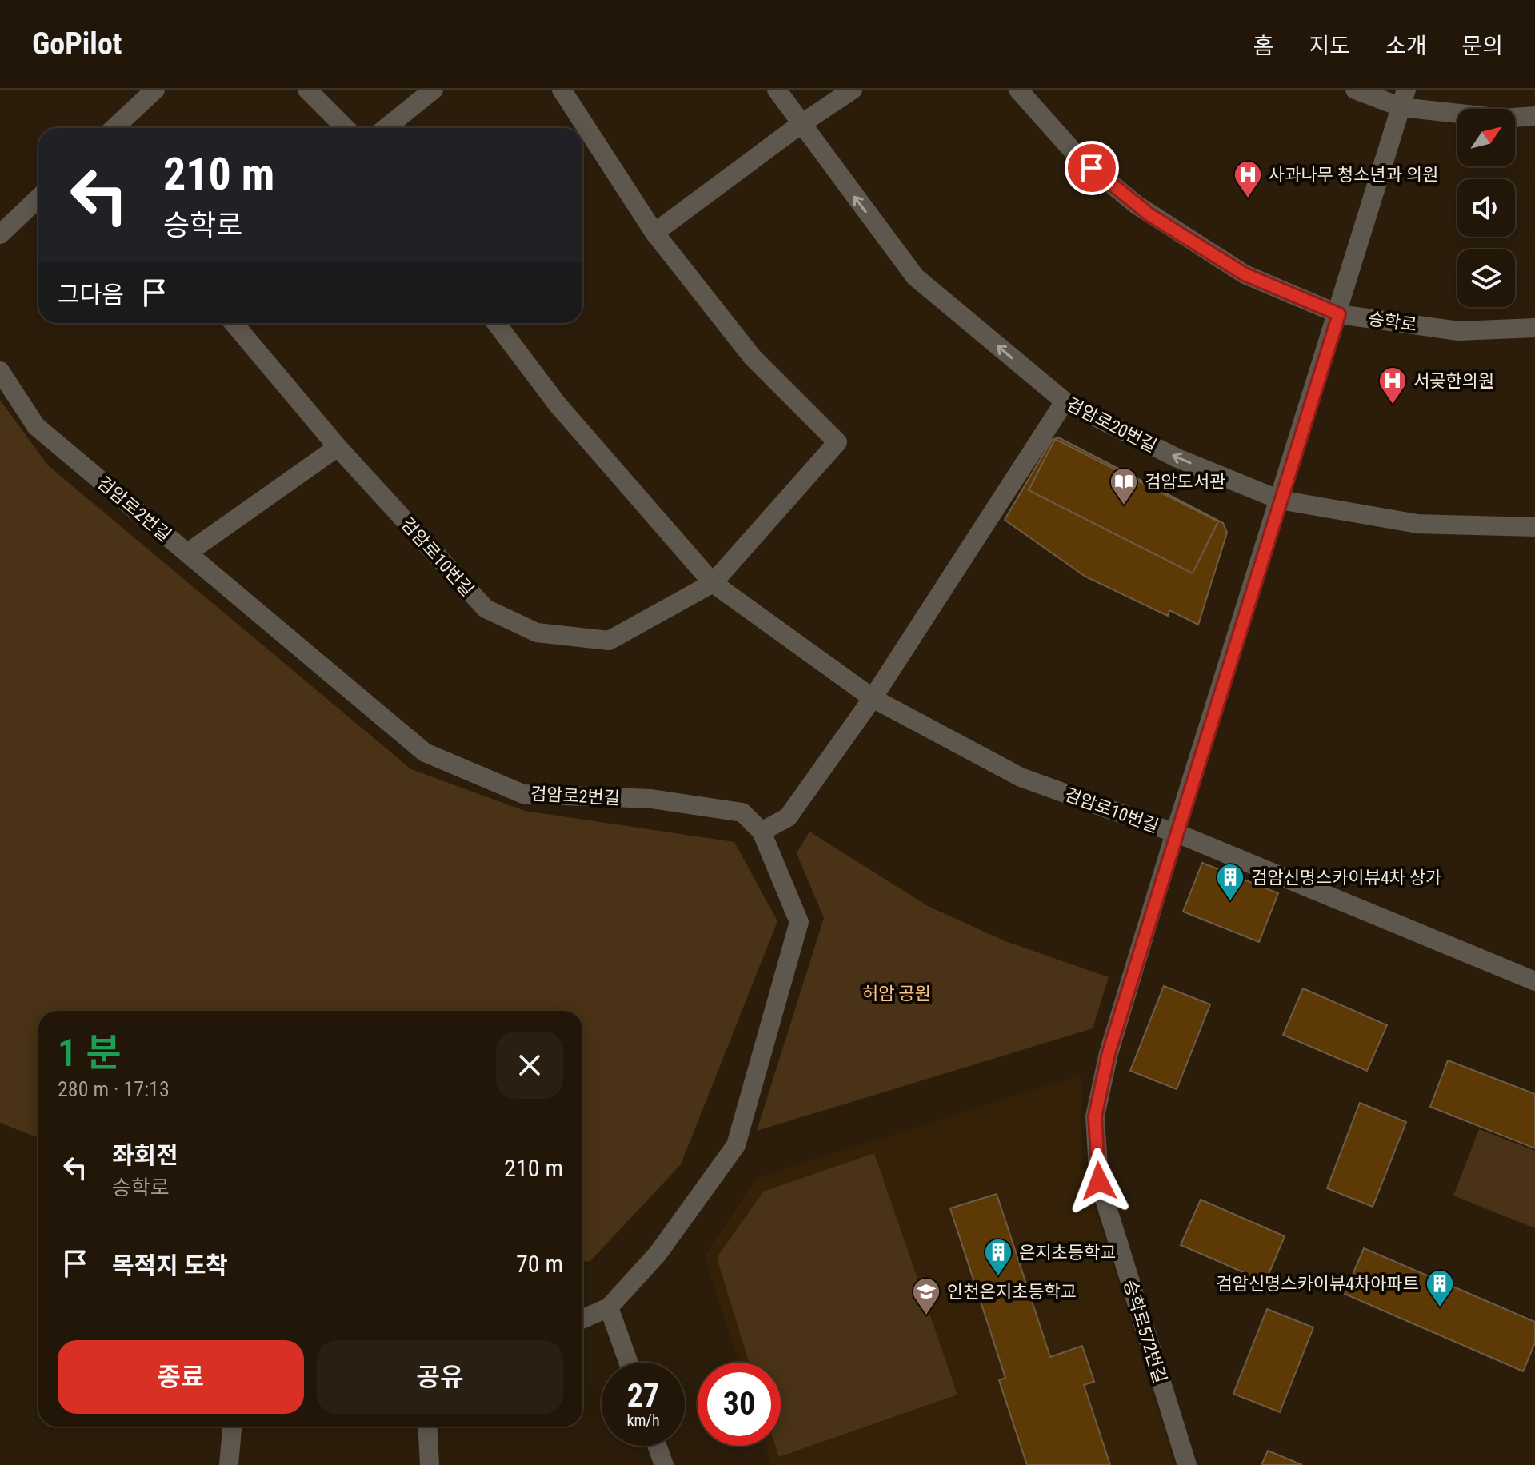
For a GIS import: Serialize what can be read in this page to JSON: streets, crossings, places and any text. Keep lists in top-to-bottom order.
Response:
{
  "streets": {
    "street": [
      "승학로",
      "검암로20번길",
      "검암로2번길",
      "검암로10번길",
      "승학로572번길"
    ]
  },
  "crossings": [
    ["승학로", "승학로572번길"],
    ["검암로20번길", "승학로572번길"],
    ["검암로10번길", "승학로572번길"]
  ],
  "one_way": ["검암로20번길"],
  "parks": ["허암 공원"],
  "places": {
    "hospital": ["사과나무 청소년과 의원", "서곶한의원"],
    "library": ["검암도서관"],
    "building": ["검암신명스카이뷰4차 상가", "은지초등학교", "검암신명스카이뷰4차아파트"],
    "school or university": ["인천은지초등학교"]
  },
  "north": "top right",
  "page": {
    "header": "GoPilot",
    "nav": [
      "홈",
      "지도",
      "소개",
      "문의"
    ],
    "turn": ["210 m", "승학로"],
    "then": "그다음",
    "heading": ["1 분", "280 m · 17:13"],
    "list": [
      {
        "name": "좌회전",
        "note": "승학로",
        "value": "210 m"
      },
      {
        "name": "목적지 도착",
        "value": "70 m"
      }
    ],
    "buttons": ["종료", "공유"],
    "speed": "27 km/h",
    "limit": "30"
  }
}
